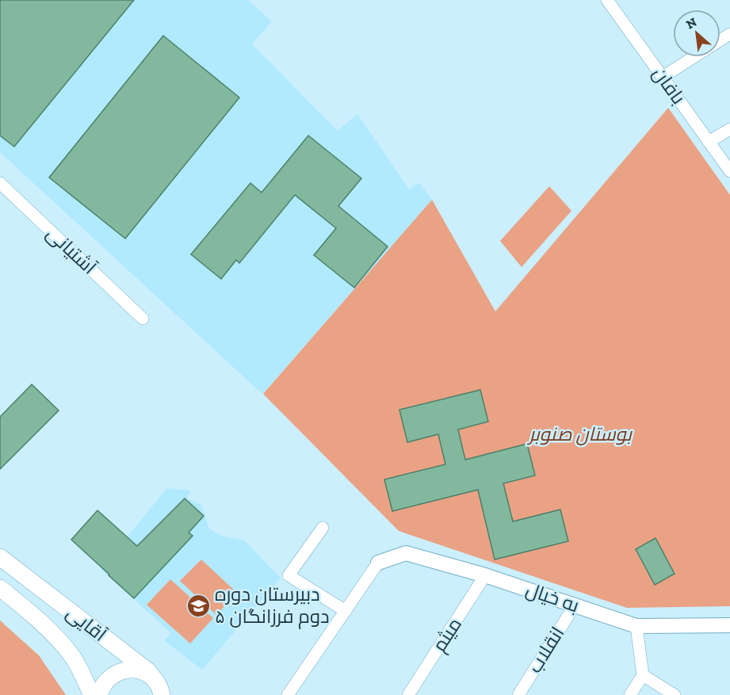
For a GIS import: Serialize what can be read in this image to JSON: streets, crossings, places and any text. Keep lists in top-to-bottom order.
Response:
{
  "streets": {
    "main road": ["آقایی"],
    "street": [
      "بافان",
      "آشتیانی",
      "به خیال",
      "میثم",
      "انقلاب"
    ]
  },
  "crossings": [
    ["به خیال", "میثم"],
    ["به خیال", "انقلاب"]
  ],
  "parks": ["بوستان صنوبر"],
  "places": {
    "school or university": ["دبیرستان دوره دوم فرزانگان ۵"]
  },
  "north": "top left"
}
